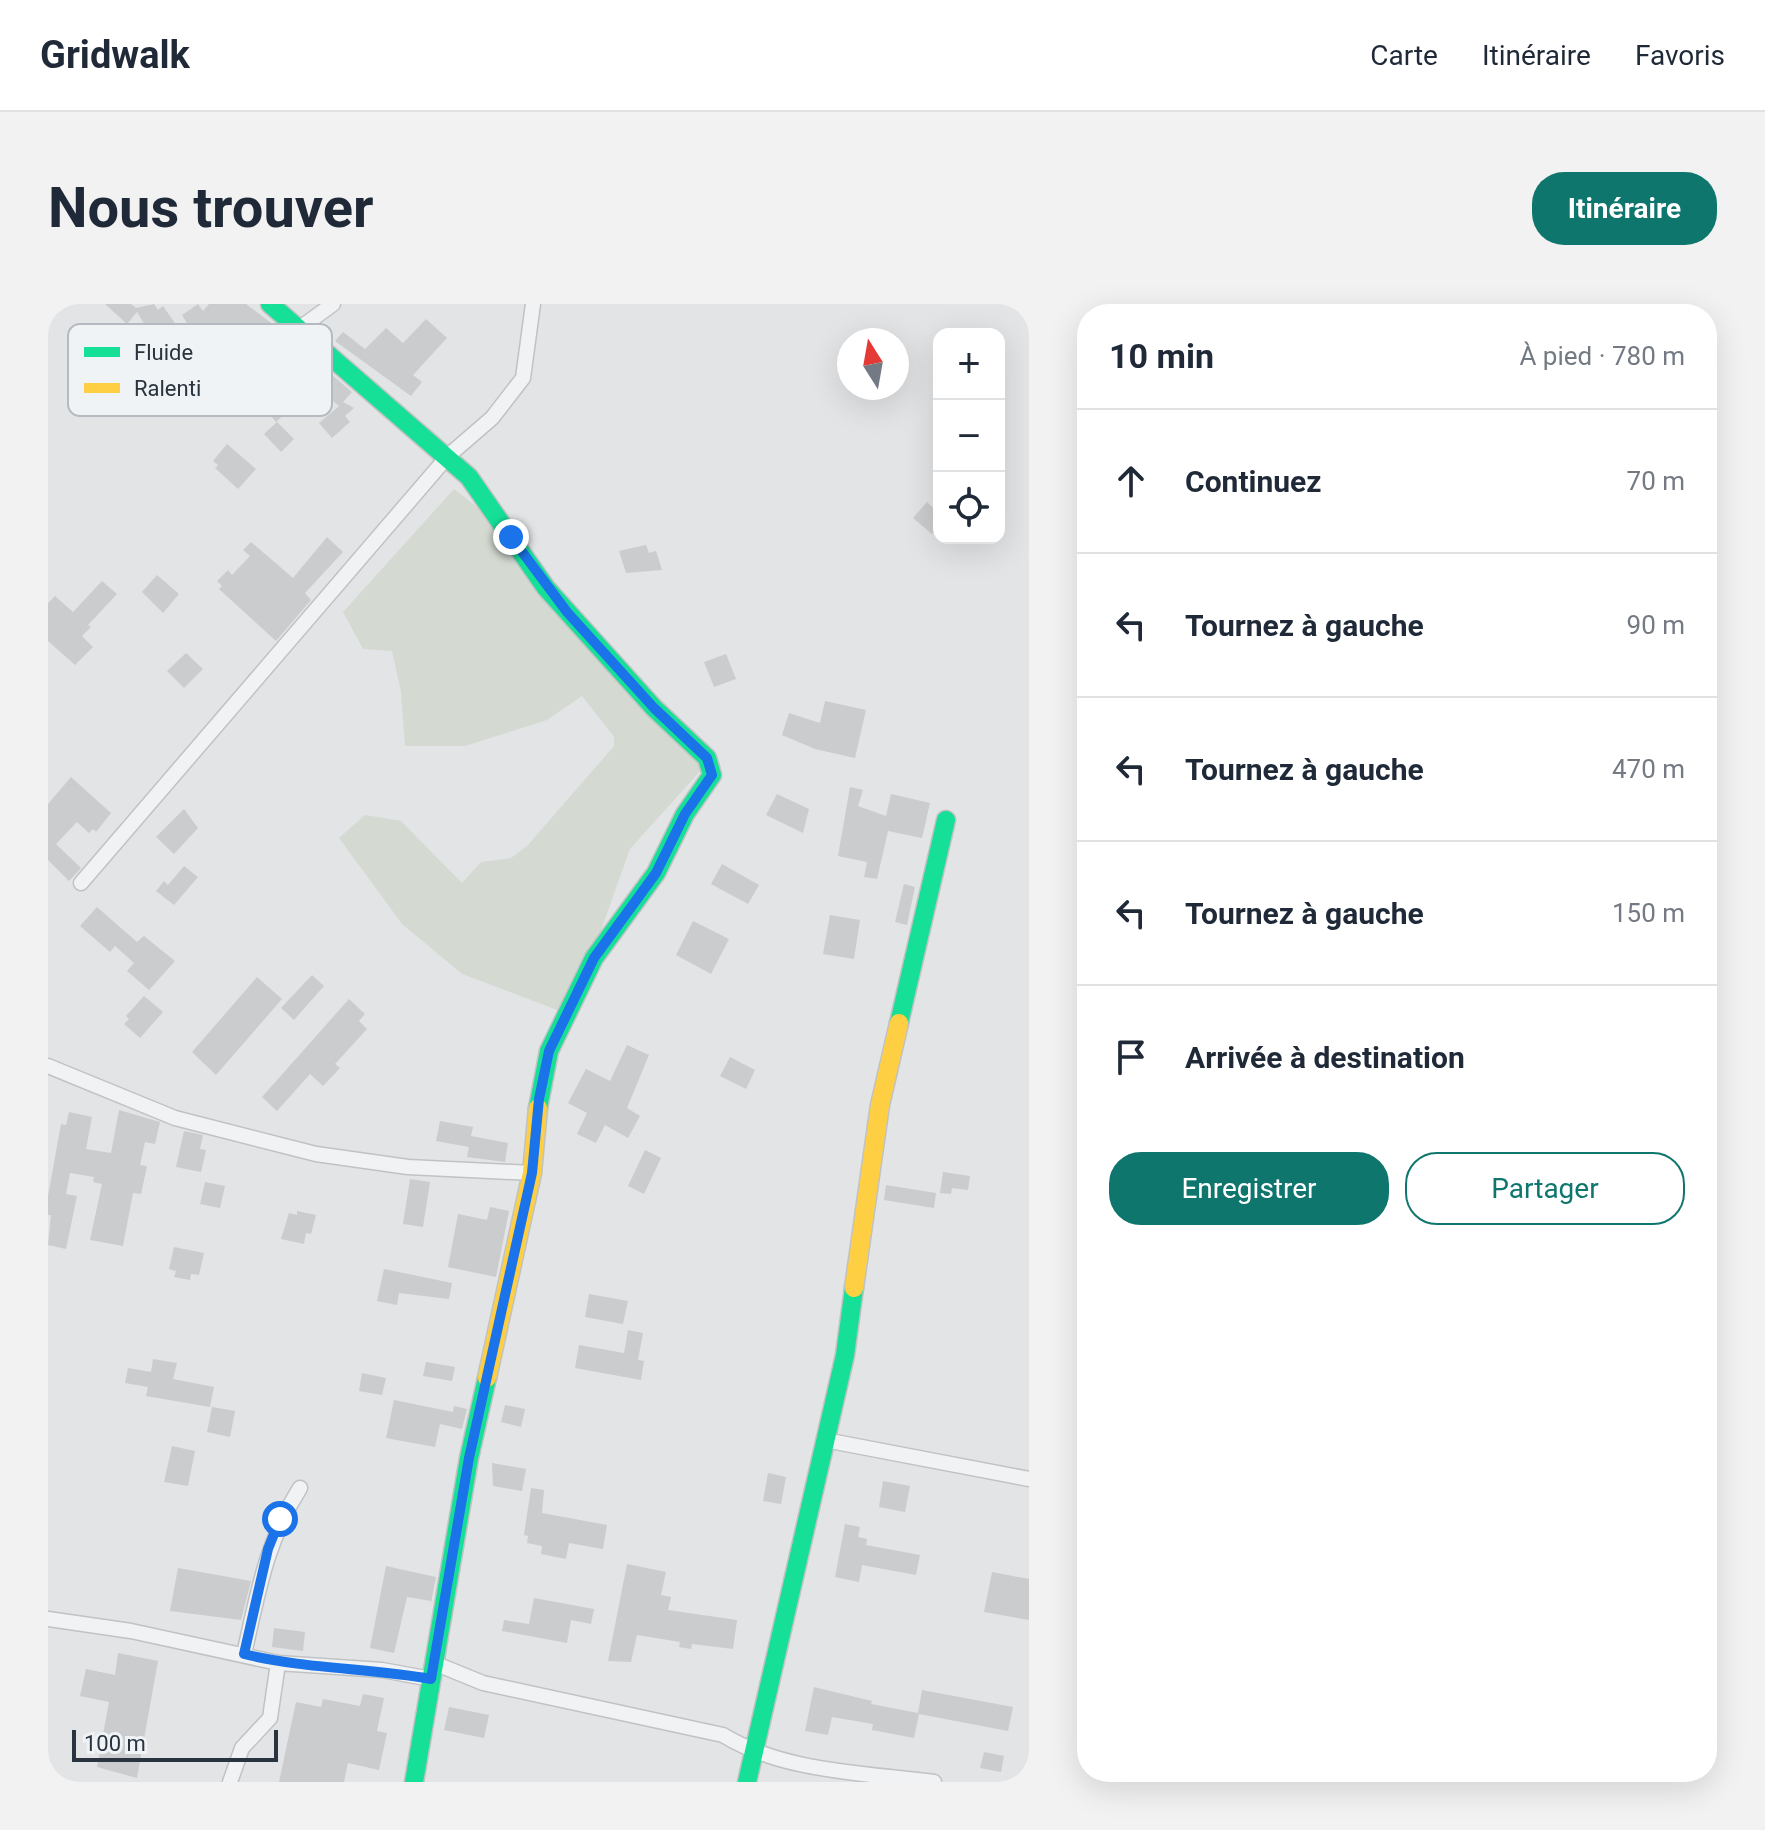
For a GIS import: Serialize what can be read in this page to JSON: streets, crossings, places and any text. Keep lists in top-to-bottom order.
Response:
{
  "legend": ["Fluide", "Ralenti"],
  "scale_bar": "100 m",
  "north": "top",
  "page": {
    "header": "Gridwalk",
    "nav": ["Carte", "Itinéraire", "Favoris"],
    "buttons": [
      "Itinéraire",
      ["Enregistrer", "Partager"]
    ],
    "title": "Nous trouver",
    "heading": ["10 min", "À pied · 780 m"],
    "map_buttons": ["+", "−"],
    "list": [
      ["Continuez", "70 m"],
      ["Tournez à gauche", "90 m"],
      ["Tournez à gauche", "470 m"],
      ["Tournez à gauche", "150 m"],
      "Arrivée à destination"
    ],
    "scale": "100 m"
  }
}
